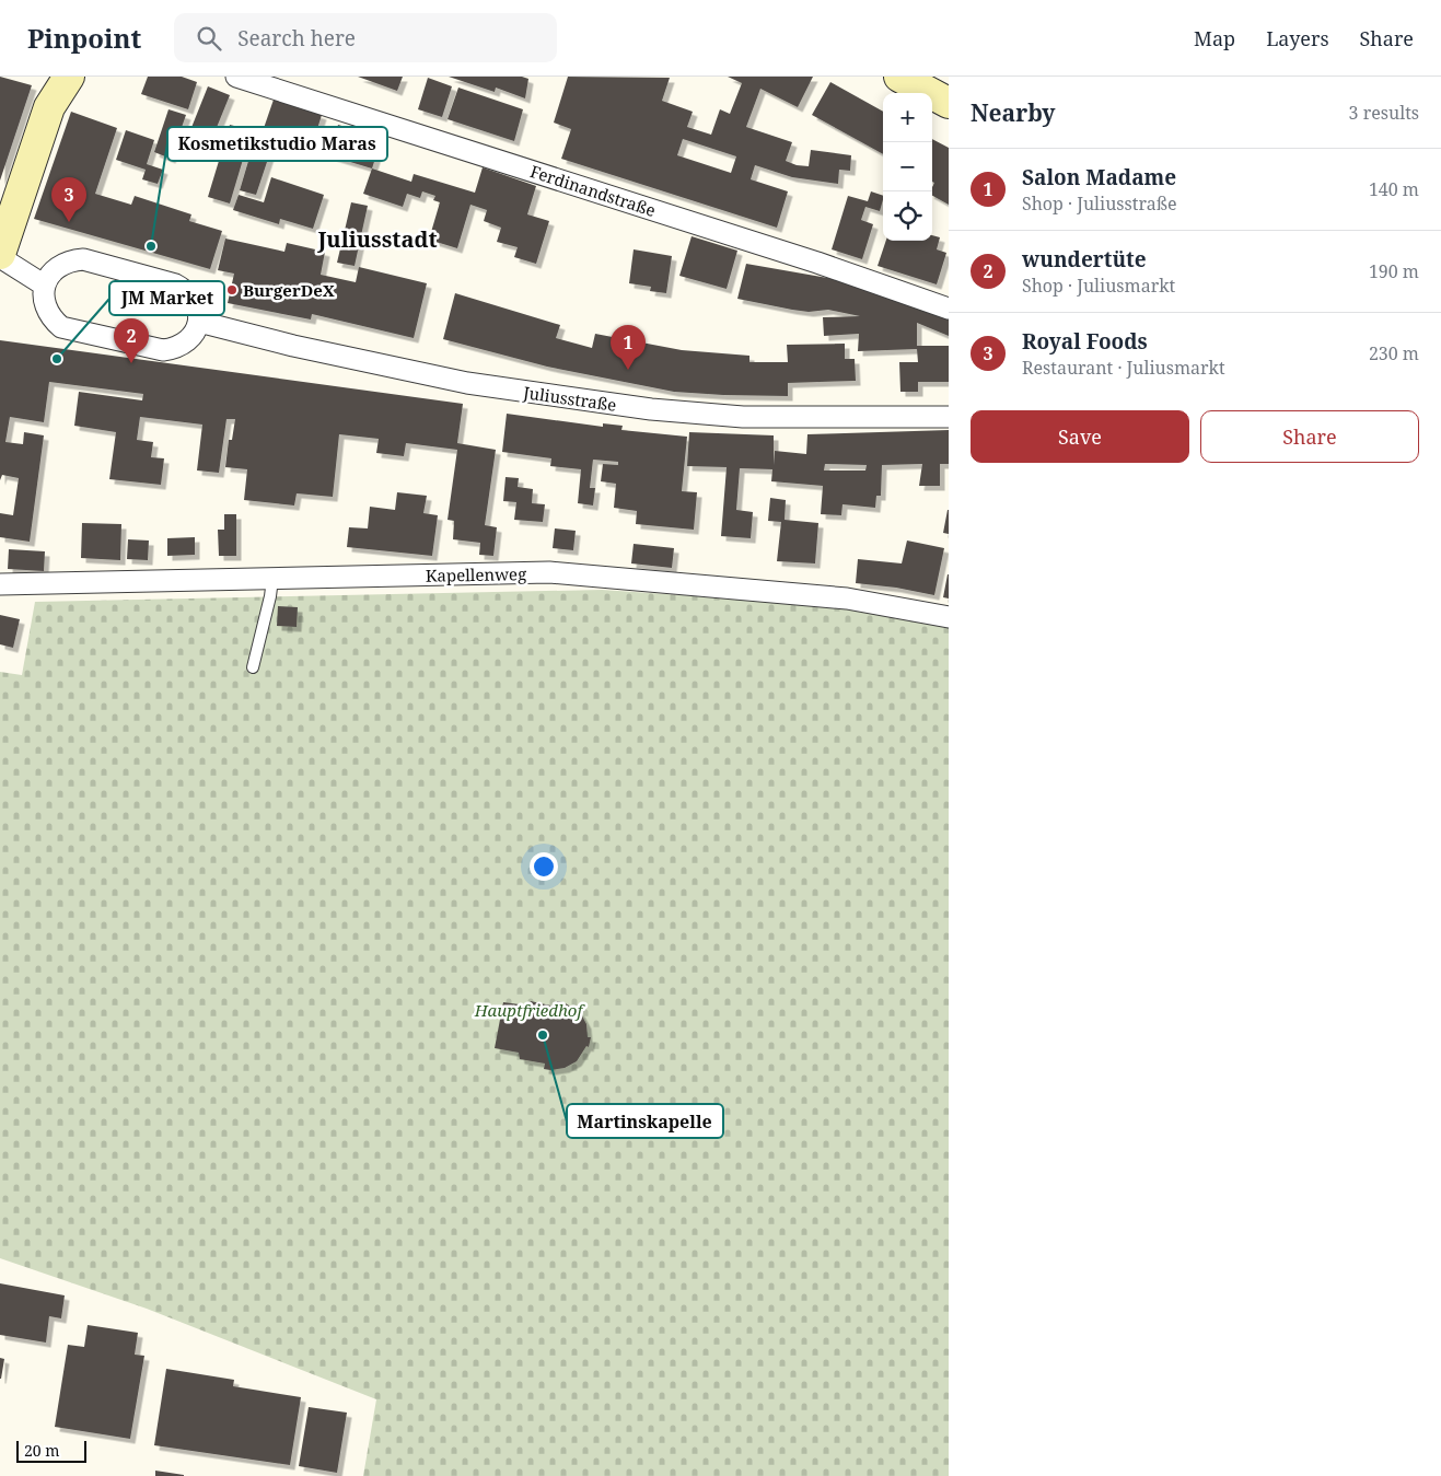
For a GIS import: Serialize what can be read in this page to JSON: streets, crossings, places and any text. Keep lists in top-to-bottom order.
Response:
{
  "streets": {
    "street": ["Ferdinandstraße", "Juliusstraße", "Kapellenweg"]
  },
  "districts": ["Juliusstadt"],
  "parks": ["Hauptfriedhof"],
  "places": [
    "Kosmetikstudio Maras",
    "BurgerDeX",
    "JM Market",
    "Martinskapelle"
  ],
  "scale_bar": "20 m",
  "page": {
    "header": "Pinpoint",
    "search": "Search here",
    "nav": ["Map", "Layers", "Share"],
    "heading": ["Nearby", "3 results"],
    "map_buttons": ["+", "−"],
    "list": [
      {
        "mark": "1",
        "name": "Salon Madame",
        "note": "Shop · Juliusstraße",
        "value": "140 m"
      },
      {
        "mark": "2",
        "name": "wundertüte",
        "note": "Shop · Juliusmarkt",
        "value": "190 m"
      },
      {
        "mark": "3",
        "name": "Royal Foods",
        "note": "Restaurant · Juliusmarkt",
        "value": "230 m"
      }
    ],
    "pins": ["3", "2", "1"],
    "buttons": ["Save", "Share"],
    "scale": "20 m"
  }
}
